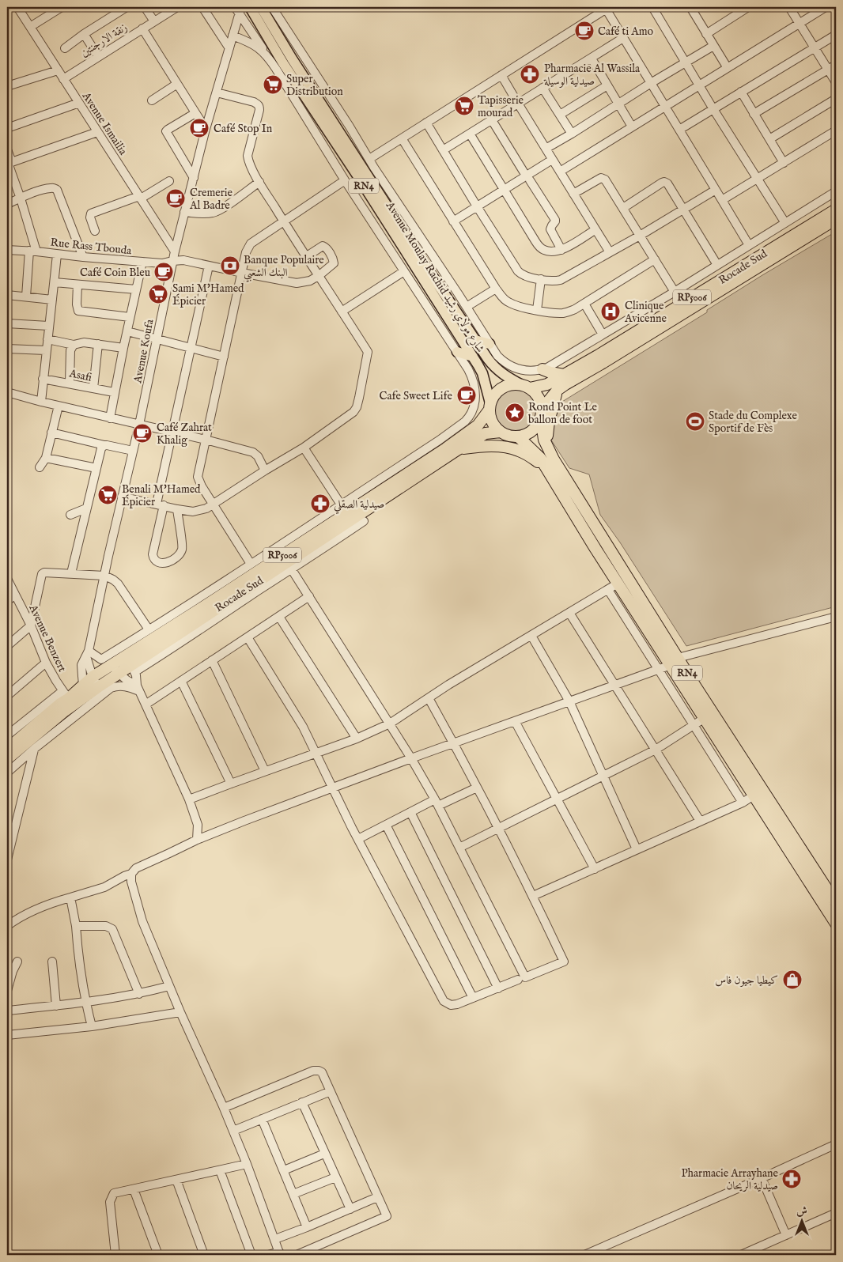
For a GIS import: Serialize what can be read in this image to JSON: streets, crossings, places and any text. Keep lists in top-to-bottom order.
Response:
{
  "streets": {
    "highway": ["RN4", "Rocade Sud", "RP5006"],
    "main road": ["Avenue Moulay Rachid شارع مولاي رشيد"],
    "street": [
      "زنقة الارجنتين",
      "Avenue Ismailia",
      "Rue Rass Tbouda",
      "Avenue Koufa",
      "Asafi",
      "Avenue Benzert"
    ]
  },
  "crossings": [
    ["زنقة الارجنتين", "Avenue Ismailia"],
    ["Avenue Ismailia", "Avenue Koufa"],
    ["RN4", "Rocade Sud"],
    ["RN4", "Avenue Moulay Rachid شارع مولاي رشيد"],
    ["RN4", "RP5006"],
    ["Rue Rass Tbouda", "Avenue Koufa"],
    ["Rocade Sud", "Avenue Moulay Rachid شارع مولاي رشيد"],
    ["Rocade Sud", "RP5006"],
    ["Rocade Sud", "Avenue Koufa"],
    ["Rocade Sud", "Avenue Benzert"],
    ["Avenue Moulay Rachid شارع مولاي رشيد", "RP5006"]
  ],
  "places": {
    "cafe": [
      "Café ti Amo",
      "Café Stop In",
      "Cremerie Al Badre",
      "Café Coin Bleu",
      "Cafe Sweet Life",
      "Café Zahrat Khalig"
    ],
    "pharmacy": ["Pharmacie Al Wassila صيدلية الوسيلة", "صيدلية الصقلي", "Pharmacie Arrayhane صيدلية الريحان"],
    "supermarket": [
      "Super Distribution",
      "Tapisserie mourad",
      "Sami M'Hamed Épicier",
      "Benali M'Hamed Épicier"
    ],
    "bank": ["Banque Populaire البنك الشعبي"],
    "hospital": ["Clinique Avicenne"],
    "place": ["Rond Point Le ballon de foot"],
    "sports": ["Stade du Complexe Sportif de Fès"],
    "shop": ["كيطيا جيون فاس"]
  },
  "north": "top"
}
